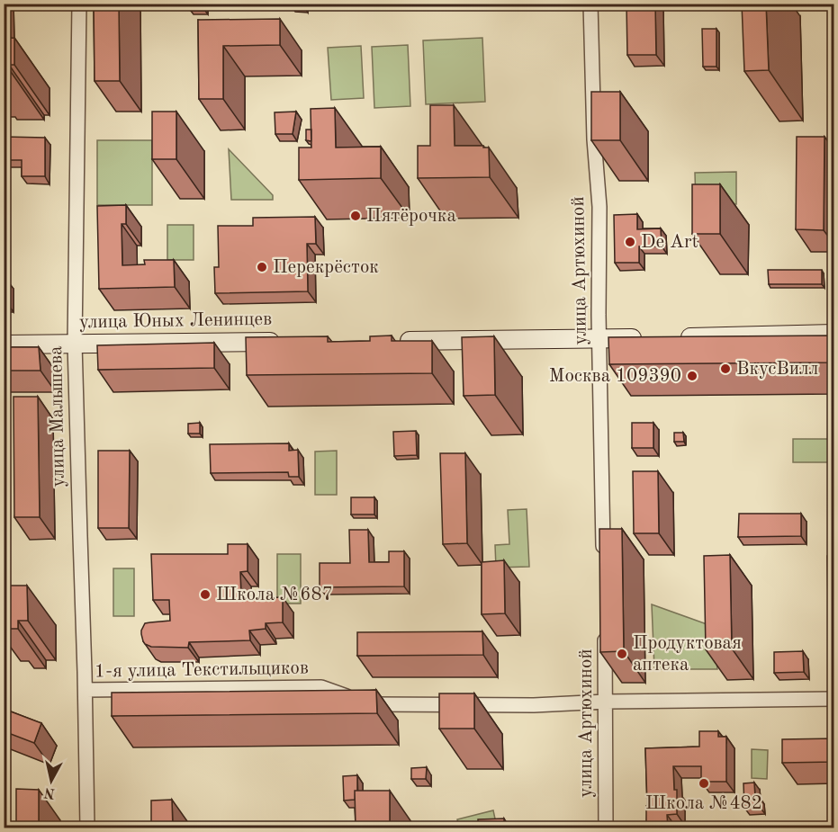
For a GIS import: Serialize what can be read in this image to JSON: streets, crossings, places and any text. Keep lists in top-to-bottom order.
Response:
{
  "streets": {
    "main road": ["улица Юных Ленинцев"],
    "street": ["улица Артюхиной", "улица Малышева", "1-я улица Текстильщиков"]
  },
  "crossings": [
    ["улица Артюхиной", "1-я улица Текстильщиков"],
    ["улица Юных Ленинцев", "улица Малышева"],
    ["улица Малышева", "1-я улица Текстильщиков"]
  ],
  "places": [
    "Пятёрочка",
    "De Art",
    "Перекрёсток",
    "ВкусВилл",
    "Москва 109390",
    "Школа №687",
    "Продуктовая аптека",
    "Школа №482"
  ],
  "north": "bottom"
}
